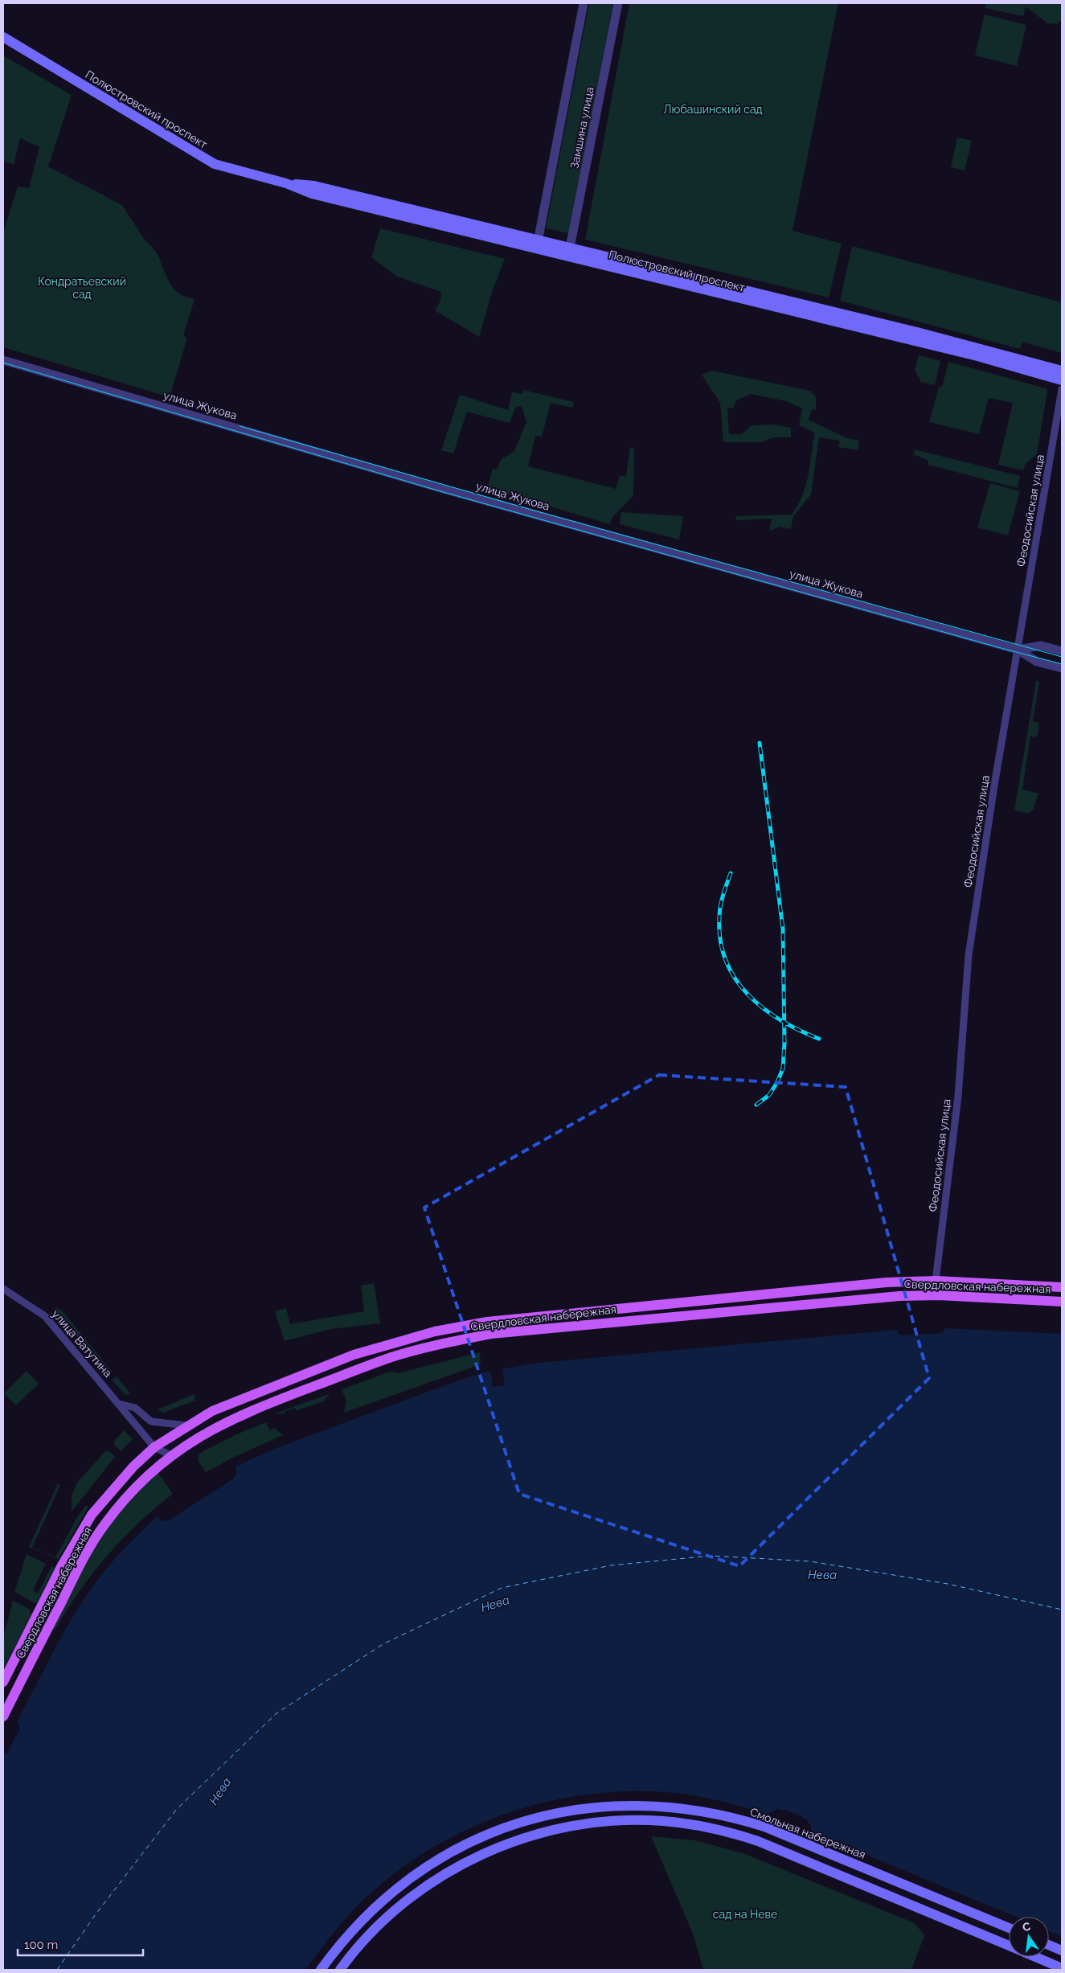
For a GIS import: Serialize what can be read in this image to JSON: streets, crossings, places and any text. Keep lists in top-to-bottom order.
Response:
{
  "streets": {
    "main road": ["Полюстровский проспект", "Свердловская набережная", "Смольная набережная"],
    "street": [
      "Замшина улица",
      "улица Жукова",
      "Феодосийская улица",
      "улица Ватутина"
    ]
  },
  "crossings": [
    ["Полюстровский проспект", "Замшина улица"],
    ["улица Жукова", "Феодосийская улица"],
    ["Феодосийская улица", "Свердловская набережная"],
    ["Свердловская набережная", "улица Ватутина"]
  ],
  "water": ["Нева"],
  "parks": ["Любашинский сад", "Кондратьевский сад", "сад на Неве"],
  "scale_bar": "100 m",
  "north": "top"
}
